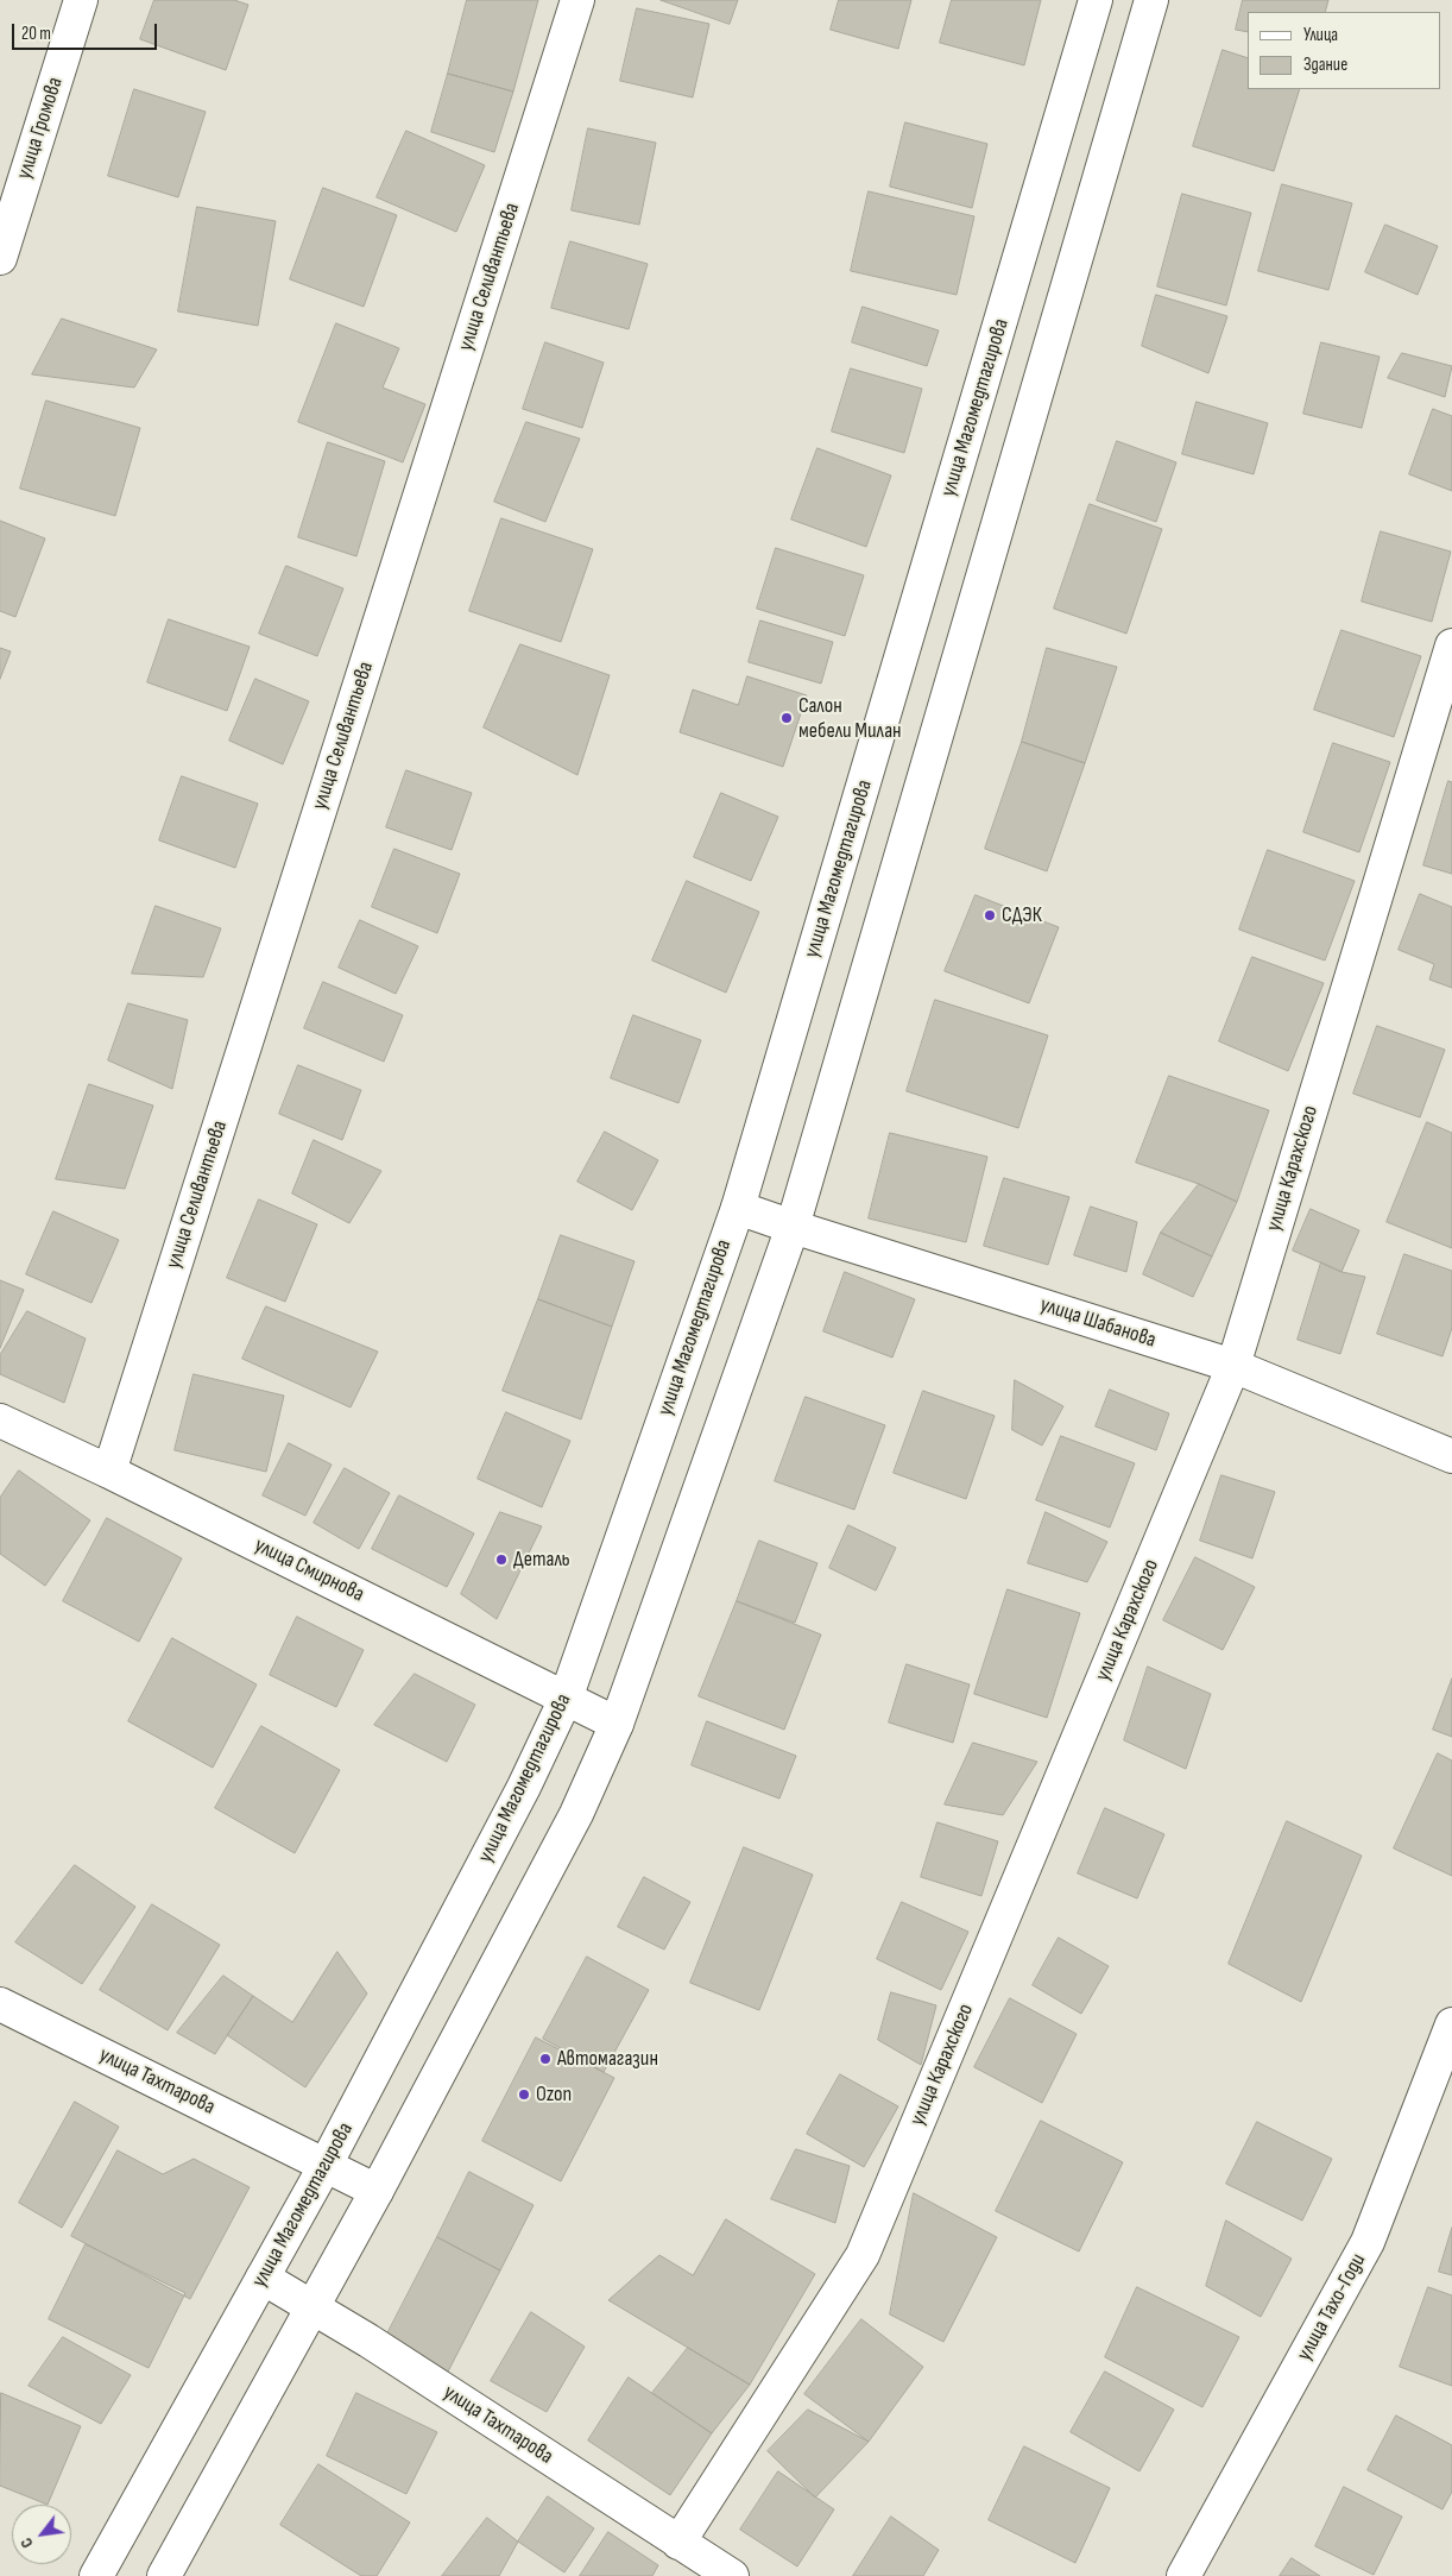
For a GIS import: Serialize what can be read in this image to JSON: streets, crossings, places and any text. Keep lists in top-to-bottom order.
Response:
{
  "streets": {
    "street": [
      "улица Громова",
      "улица Селивантьева",
      "улица Магомедтагирова",
      "улица Карахского",
      "улица Шабанова",
      "улица Смирнова",
      "улица Тахтарова",
      "улица Тахо-Годи"
    ]
  },
  "crossings": [
    ["улица Селивантьева", "улица Смирнова"],
    ["улица Магомедтагирова", "улица Шабанова"],
    ["улица Магомедтагирова", "улица Смирнова"],
    ["улица Магомедтагирова", "улица Тахтарова"],
    ["улица Карахского", "улица Шабанова"],
    ["улица Карахского", "улица Тахтарова"]
  ],
  "places": [
    "Салон мебели Милан",
    "СДЭК",
    "Деталь",
    "Автомагазин",
    "Ozon"
  ],
  "legend": ["Улица", "Здание"],
  "scale_bar": "20 m",
  "north": "bottom left"
}
